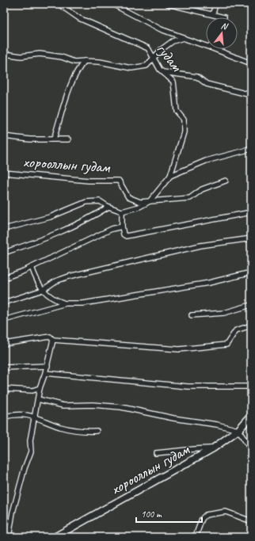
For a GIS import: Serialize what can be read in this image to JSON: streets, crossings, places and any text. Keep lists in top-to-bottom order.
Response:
{
  "streets": {
    "main road": ["хорооллын гудам"],
    "street": ["гудам"]
  },
  "scale_bar": "100 m",
  "north": "top"
}
